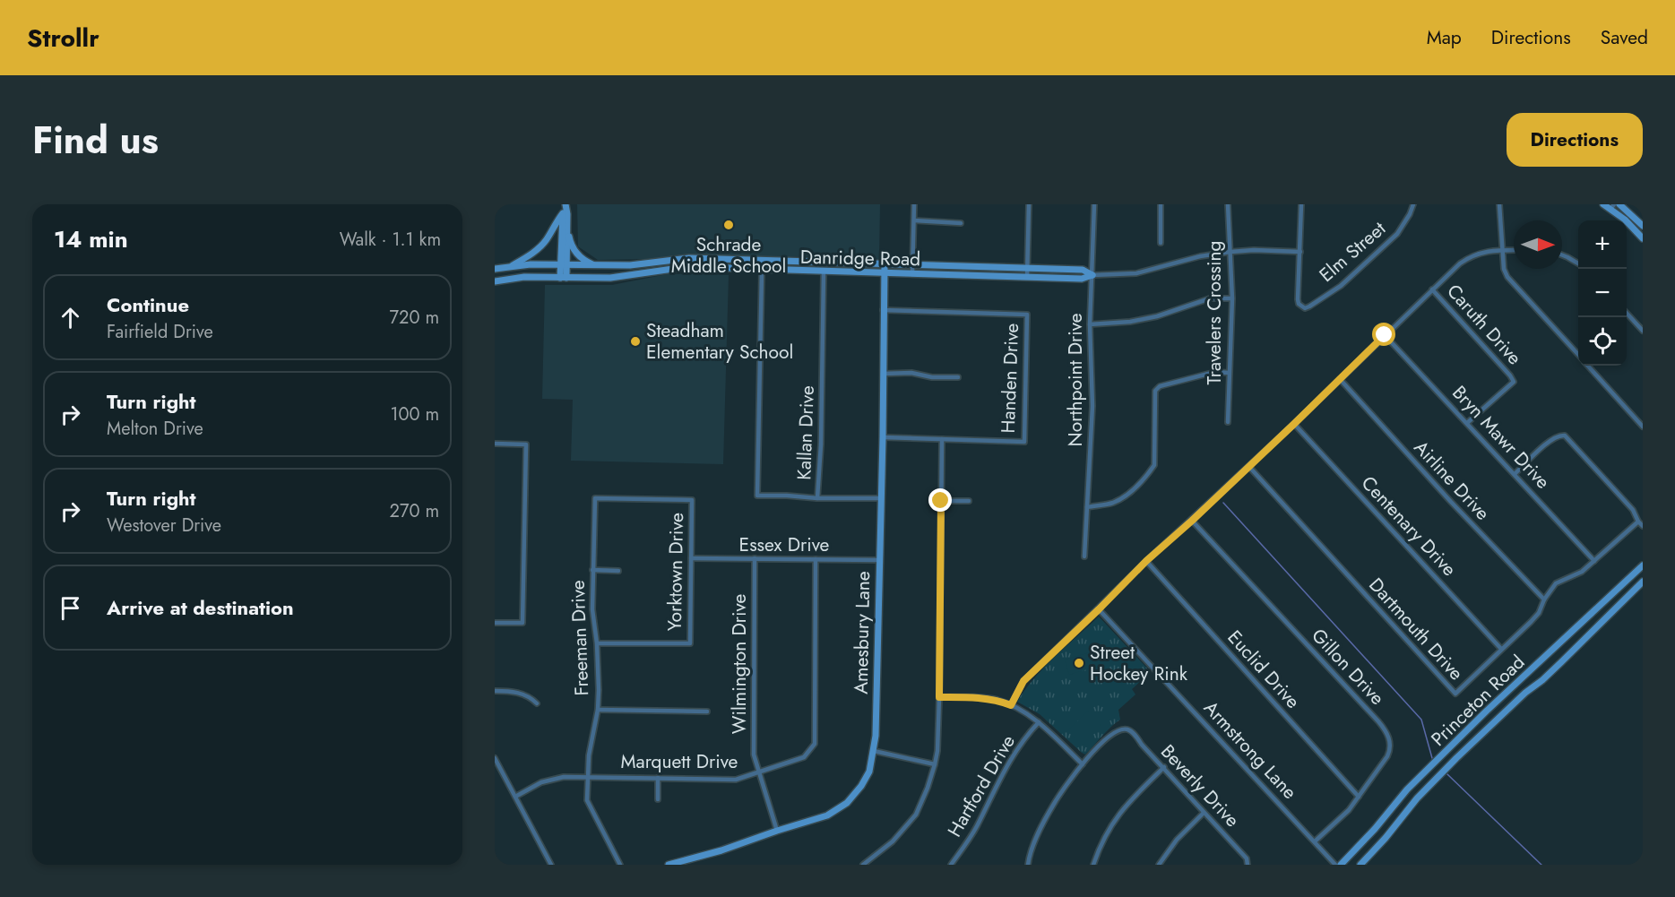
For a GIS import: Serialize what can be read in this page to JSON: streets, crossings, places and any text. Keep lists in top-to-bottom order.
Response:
{
  "streets": {
    "street": [
      "Elm Street",
      "Danridge Road",
      "Travelers Crossing",
      "Caruth Drive",
      "Handen Drive",
      "Northpoint Drive",
      "Kallan Drive",
      "Bryn Mawr Drive",
      "Airline Drive",
      "Centenary Drive",
      "Essex Drive",
      "Yorktown Drive",
      "Dartmouth Drive",
      "Amesbury Lane",
      "Freeman Drive",
      "Wilmington Drive",
      "Gillon Drive",
      "Euclid Drive",
      "Princeton Road",
      "Armstrong Lane",
      "Marquett Drive",
      "Hartford Drive",
      "Beverly Drive"
    ]
  },
  "crossings": [
    ["Elm Street", "Danridge Road"],
    ["Danridge Road", "Travelers Crossing"],
    ["Danridge Road", "Northpoint Drive"],
    ["Danridge Road", "Kallan Drive"],
    ["Danridge Road", "Amesbury Lane"],
    ["Caruth Drive", "Bryn Mawr Drive"],
    ["Handen Drive", "Amesbury Lane"],
    ["Bryn Mawr Drive", "Dartmouth Drive"],
    ["Airline Drive", "Dartmouth Drive"],
    ["Centenary Drive", "Dartmouth Drive"],
    ["Essex Drive", "Yorktown Drive"],
    ["Essex Drive", "Amesbury Lane"],
    ["Essex Drive", "Wilmington Drive"],
    ["Essex Drive", "Marquett Drive"],
    ["Yorktown Drive", "Freeman Drive"],
    ["Amesbury Lane", "Wilmington Drive"],
    ["Freeman Drive", "Marquett Drive"],
    ["Wilmington Drive", "Marquett Drive"],
    ["Gillon Drive", "Euclid Drive"],
    ["Gillon Drive", "Armstrong Lane"]
  ],
  "places": ["Schrade Middle School", "Steadham Elementary School", "Street Hockey Rink"],
  "north": "right",
  "page": {
    "header": "Strollr",
    "nav": ["Map", "Directions", "Saved"],
    "title": "Find us",
    "buttons": "Directions",
    "heading": ["14 min", "Walk · 1.1 km"],
    "map_buttons": ["+", "−"],
    "list": [
      ["Continue", "Fairfield Drive", "720 m"],
      ["Turn right", "Melton Drive", "100 m"],
      ["Turn right", "Westover Drive", "270 m"],
      "Arrive at destination"
    ]
  }
}
